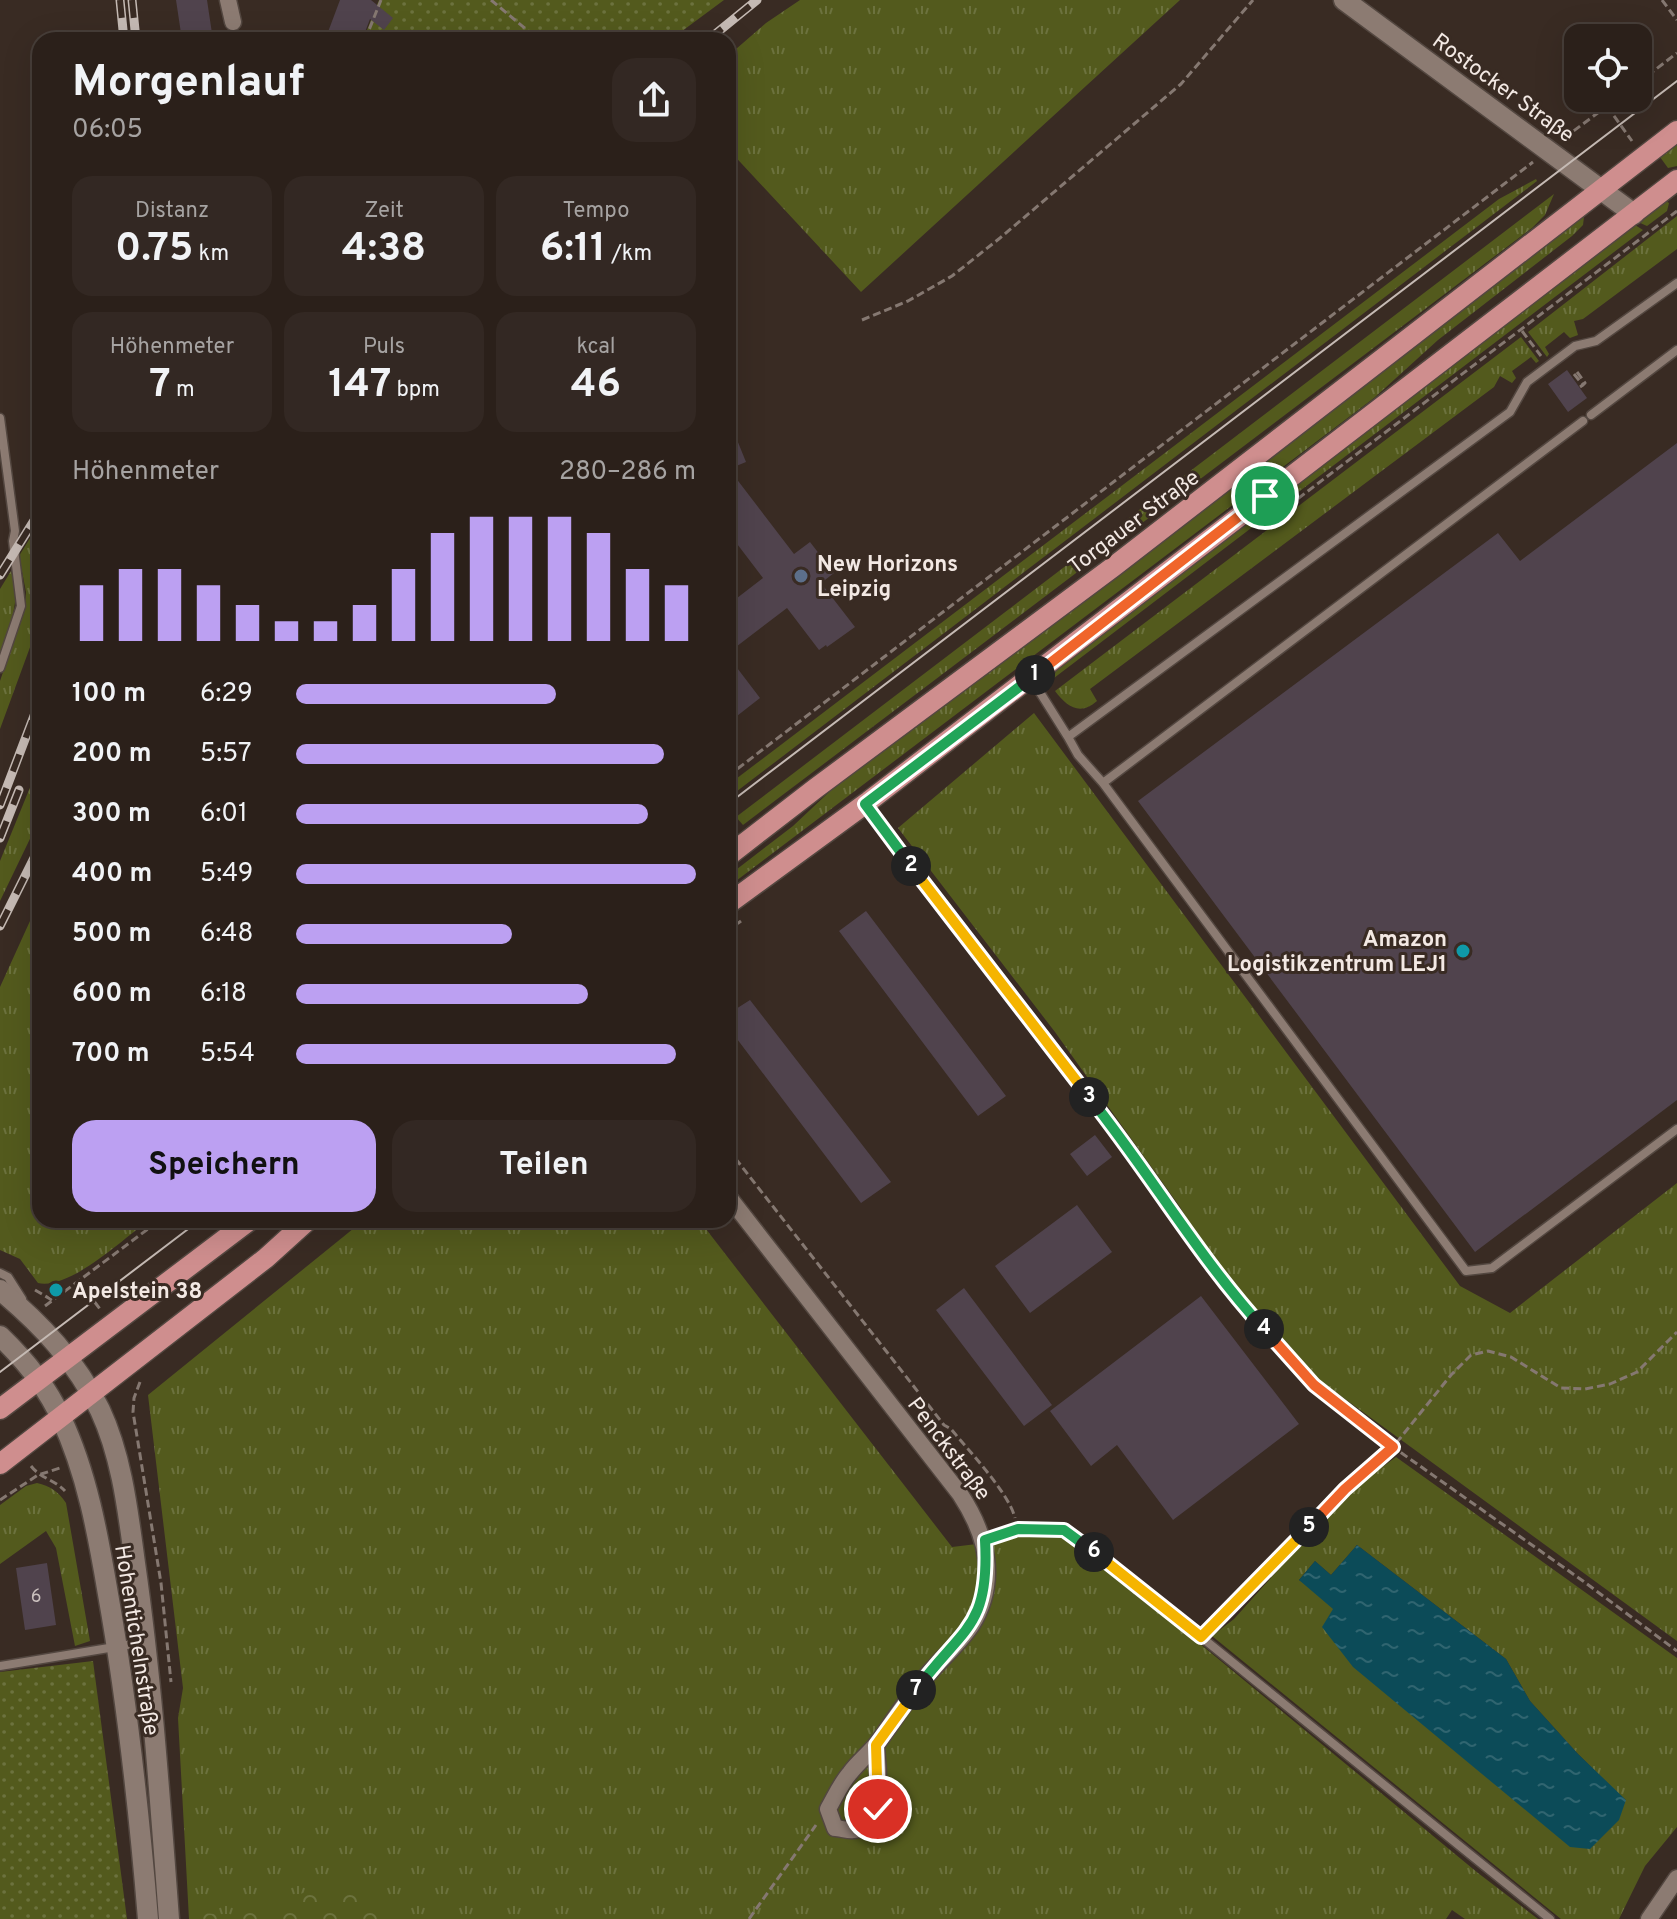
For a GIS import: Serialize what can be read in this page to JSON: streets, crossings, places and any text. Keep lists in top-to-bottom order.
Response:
{
  "streets": {
    "main road": ["Rostocker Straße", "Torgauer Straße", "Hohentichelnstraße"],
    "street": ["Penckstraße"]
  },
  "crossings": [
    ["Rostocker Straße", "Torgauer Straße"]
  ],
  "places": ["New Horizons Leipzig", "Amazon Logistikzentrum LEJ1", "Apelstein 38"],
  "house_numbers": ["6"],
  "page": {
    "heading": ["Morgenlauf", "06:05"],
    "stats": [
      ["Distanz", "0.75 km"],
      ["Zeit", "4:38"],
      ["Tempo", "6:11 /km"],
      ["Höhenmeter", "7 m"],
      ["Puls", "147 bpm"],
      ["kcal", "46"]
    ],
    "chart": ["Höhenmeter", "280–286 m"],
    "pins": [
      "1",
      "2",
      "3",
      "4",
      "5",
      "6",
      "7"
    ],
    "list": [
      {
        "name": "100 m",
        "note": "6:29"
      },
      {
        "name": "200 m",
        "note": "5:57"
      },
      {
        "name": "300 m",
        "note": "6:01"
      },
      {
        "name": "400 m",
        "note": "5:49"
      },
      {
        "name": "500 m",
        "note": "6:48"
      },
      {
        "name": "600 m",
        "note": "6:18"
      },
      {
        "name": "700 m",
        "note": "5:54"
      }
    ],
    "buttons": ["Speichern", "Teilen"]
  }
}
